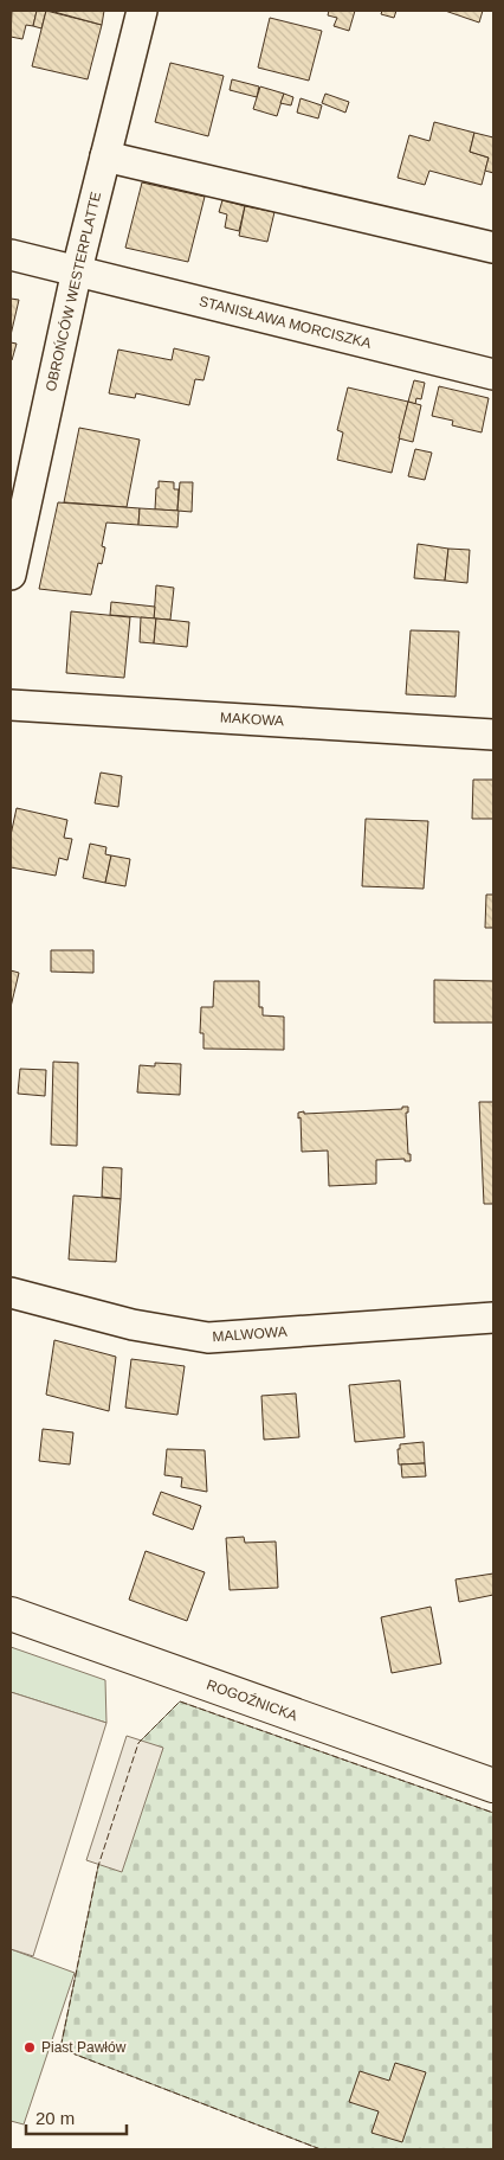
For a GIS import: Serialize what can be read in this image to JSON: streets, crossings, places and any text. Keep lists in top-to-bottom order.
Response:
{
  "streets": {
    "street": [
      "OBROŃCÓW WESTERPLATTE",
      "STANISŁAWA MORCISZKA",
      "MAKOWA",
      "MALWOWA",
      "ROGOŹNICKA"
    ]
  },
  "crossings": [
    ["OBROŃCÓW WESTERPLATTE", "STANISŁAWA MORCISZKA"]
  ],
  "places": ["Piast Pawłów"],
  "scale_bar": "20 m"
}
